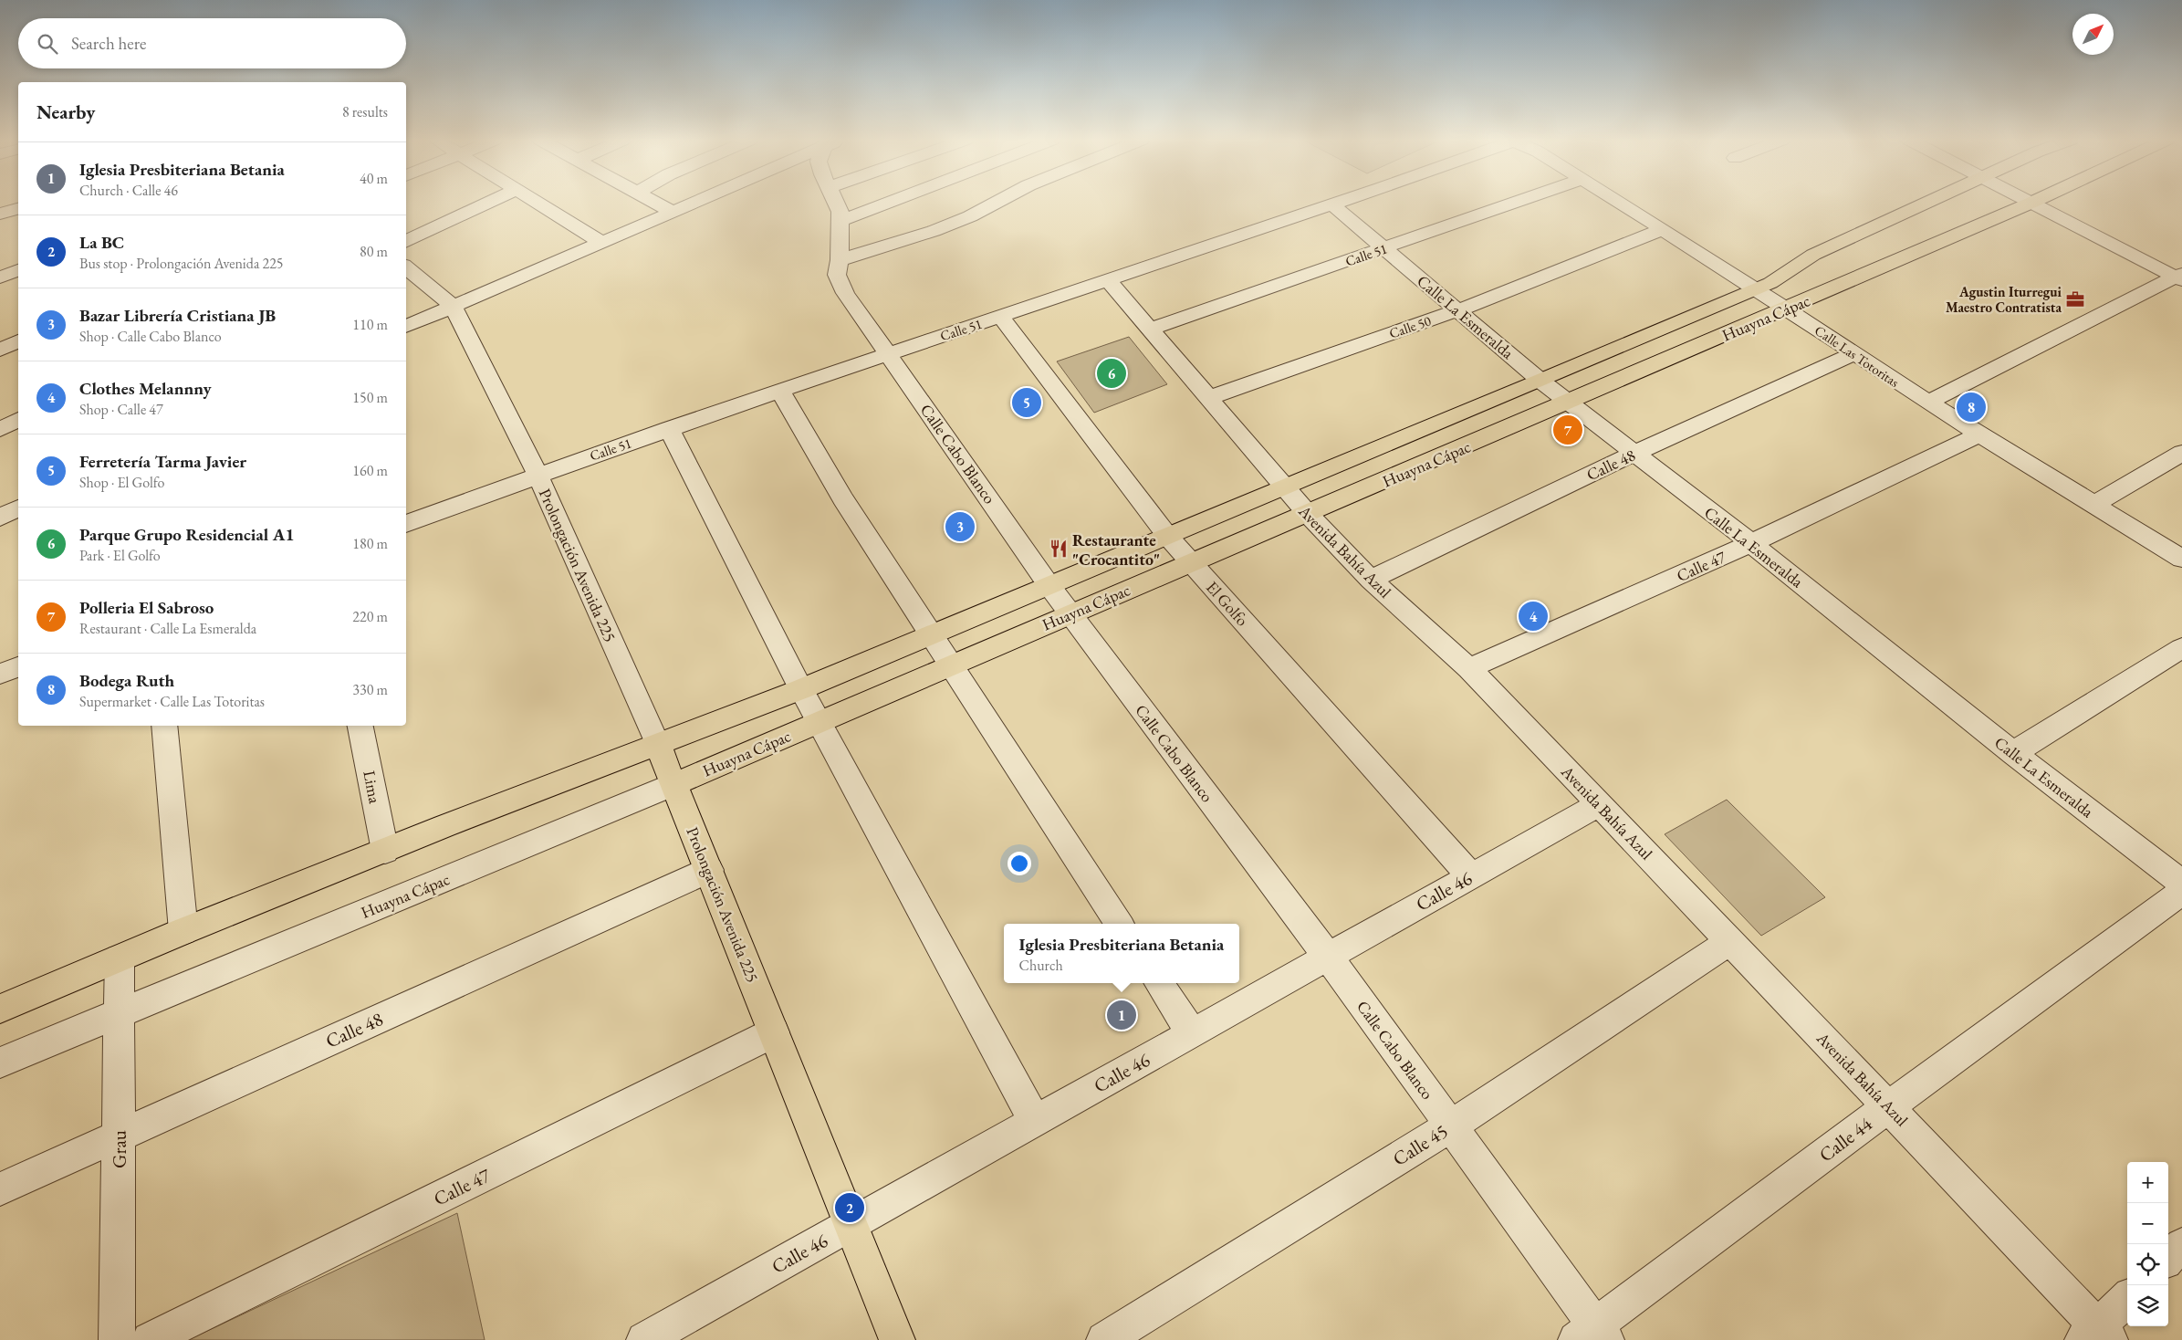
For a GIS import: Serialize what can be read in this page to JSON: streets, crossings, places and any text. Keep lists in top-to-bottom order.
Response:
{
  "streets": {
    "main road": ["Huayna Cápac", "Prolongación Avenida 225"],
    "street": [
      "Calle 51",
      "Calle La Esmeralda",
      "Calle 50",
      "Calle Las Totoritas",
      "Calle Cabo Blanco",
      "Calle 48",
      "Avenida Bahía Azul",
      "Calle 47",
      "El Golfo",
      "Lima",
      "Calle 46",
      "Calle 44",
      "Calle 45",
      "Grau"
    ]
  },
  "crossings": [
    ["Calle 51", "Calle La Esmeralda"],
    ["Calle 51", "Calle Cabo Blanco"],
    ["Calle 51", "Avenida Bahía Azul"],
    ["Calle 51", "Prolongación Avenida 225"],
    ["Calle 51", "El Golfo"],
    ["Calle La Esmeralda", "Huayna Cápac"],
    ["Calle La Esmeralda", "Calle 50"],
    ["Calle La Esmeralda", "Calle 48"],
    ["Calle La Esmeralda", "Calle 47"],
    ["Huayna Cápac", "Calle Las Totoritas"],
    ["Huayna Cápac", "Calle Cabo Blanco"],
    ["Huayna Cápac", "Avenida Bahía Azul"],
    ["Huayna Cápac", "Prolongación Avenida 225"],
    ["Huayna Cápac", "El Golfo"],
    ["Huayna Cápac", "Lima"],
    ["Huayna Cápac", "Grau"],
    ["Calle 50", "Calle Las Totoritas"],
    ["Calle 50", "Avenida Bahía Azul"],
    ["Calle Las Totoritas", "Calle 48"],
    ["Calle Las Totoritas", "Calle 47"],
    ["Calle Cabo Blanco", "Calle 46"],
    ["Calle Cabo Blanco", "Calle 44"],
    ["Calle Cabo Blanco", "Calle 45"],
    ["Calle 48", "Avenida Bahía Azul"],
    ["Calle 48", "Prolongación Avenida 225"],
    ["Calle 48", "Grau"],
    ["Avenida Bahía Azul", "Calle 47"],
    ["Avenida Bahía Azul", "Calle 46"],
    ["Avenida Bahía Azul", "Calle 44"],
    ["Avenida Bahía Azul", "Calle 45"],
    ["Prolongación Avenida 225", "Calle 47"],
    ["Prolongación Avenida 225", "Calle 46"],
    ["El Golfo", "Calle 46"]
  ],
  "places": {
    "office": ["Agustin Iturregui Maestro Contratista"],
    "restaurant": ["Restaurante \"Crocantito\""]
  },
  "north": "top right",
  "page": {
    "search": "Search here",
    "heading": ["Nearby", "8 results"],
    "list": [
      {
        "mark": "1",
        "name": "Iglesia Presbiteriana Betania",
        "note": "Church · Calle 46",
        "value": "40 m"
      },
      {
        "mark": "2",
        "name": "La BC",
        "note": "Bus stop · Prolongación Avenida 225",
        "value": "80 m"
      },
      {
        "mark": "3",
        "name": "Bazar Librería Cristiana JB",
        "note": "Shop · Calle Cabo Blanco",
        "value": "110 m"
      },
      {
        "mark": "4",
        "name": "Clothes Melannny",
        "note": "Shop · Calle 47",
        "value": "150 m"
      },
      {
        "mark": "5",
        "name": "Ferretería Tarma Javier",
        "note": "Shop · El Golfo",
        "value": "160 m"
      },
      {
        "mark": "6",
        "name": "Parque Grupo Residencial A1",
        "note": "Park · El Golfo",
        "value": "180 m"
      },
      {
        "mark": "7",
        "name": "Polleria El Sabroso",
        "note": "Restaurant · Calle La Esmeralda",
        "value": "220 m"
      },
      {
        "mark": "8",
        "name": "Bodega Ruth",
        "note": "Supermarket · Calle Las Totoritas",
        "value": "330 m"
      }
    ],
    "pins": [
      "6",
      "5",
      "8",
      "7",
      "3",
      "4",
      "1",
      "2"
    ],
    "popup": ["Iglesia Presbiteriana Betania", "Church"],
    "map_buttons": ["+", "−"]
  }
}
